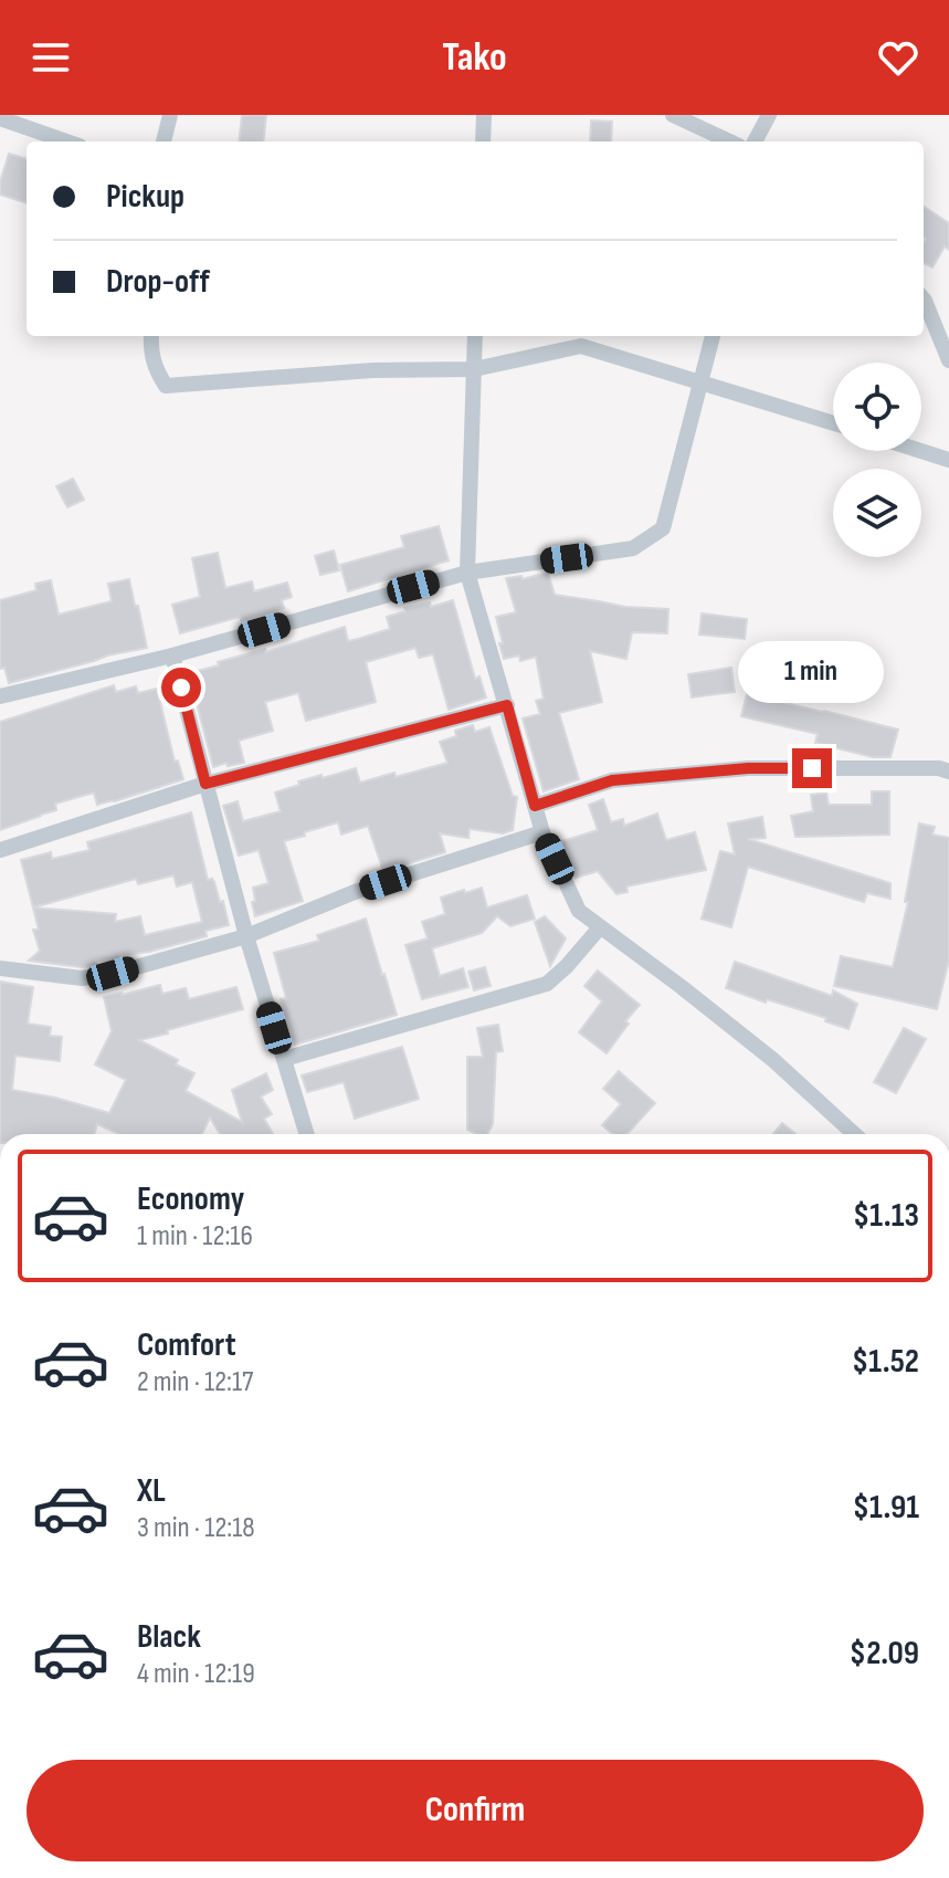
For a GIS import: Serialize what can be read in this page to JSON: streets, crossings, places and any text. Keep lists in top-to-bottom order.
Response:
{
  "page": {
    "header": "Tako",
    "banner": ["Pickup", "Drop-off"],
    "bubble": "1 min",
    "list": [
      {
        "name": "Economy",
        "note": "1 min · 12:16",
        "value": "$1.13"
      },
      {
        "name": "Comfort",
        "note": "2 min · 12:17",
        "value": "$1.52"
      },
      {
        "name": "XL",
        "note": "3 min · 12:18",
        "value": "$1.91"
      },
      {
        "name": "Black",
        "note": "4 min · 12:19",
        "value": "$2.09"
      }
    ],
    "buttons": "Confirm"
  }
}
